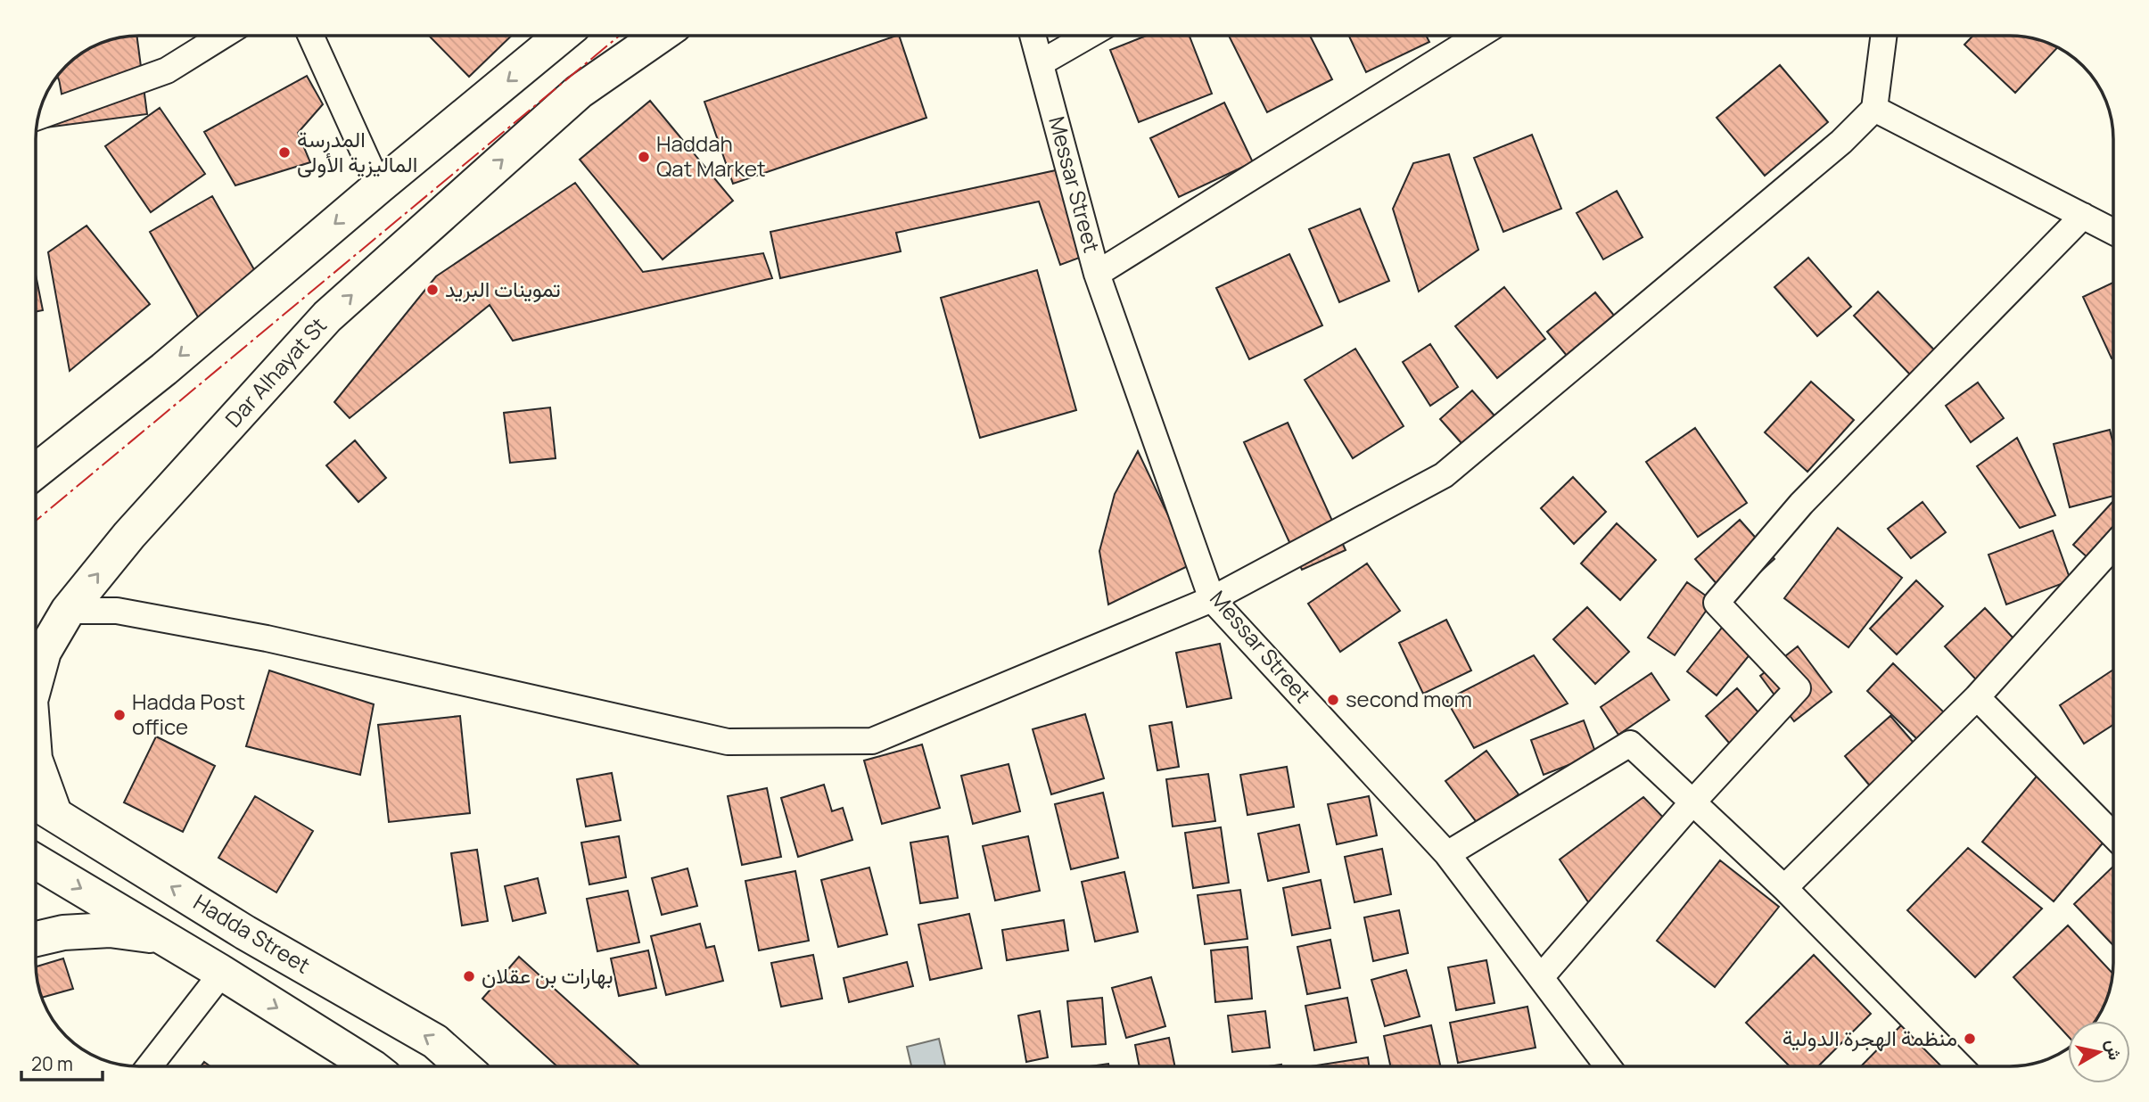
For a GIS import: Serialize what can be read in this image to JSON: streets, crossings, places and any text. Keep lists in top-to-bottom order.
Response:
{
  "streets": {
    "main road": ["Dar Alhayat St", "Hadda Street"],
    "street": ["Messar Street"]
  },
  "crossings": [
    ["Dar Alhayat St", "Hadda Street"]
  ],
  "places": [
    "المدرسة الماليزية الأولى",
    "Haddah Qat Market",
    "تموينات البريد",
    "second mom",
    "Hadda Post office",
    "بهارات بن عقلان",
    "منظمة الهجرة الدولية"
  ],
  "scale_bar": "20 m",
  "north": "right"
}
